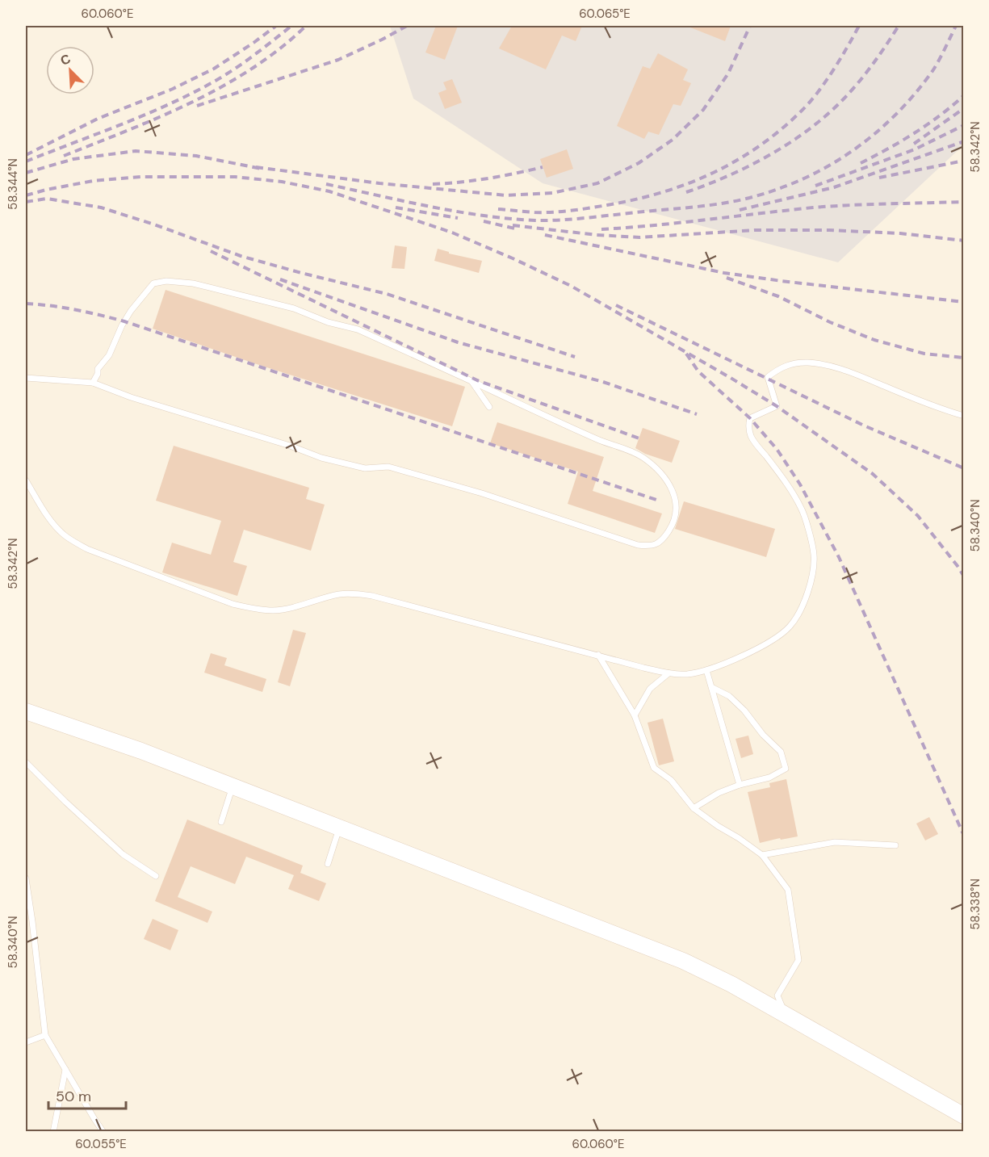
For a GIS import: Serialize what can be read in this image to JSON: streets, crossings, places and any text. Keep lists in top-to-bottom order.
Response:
{
  "scale_bar": "50 m",
  "north": "top left",
  "coordinates": [
    "60.060°E",
    "60.065°E",
    "58.342°N",
    "58.344°N",
    "58.340°N",
    "58.338°N",
    "60.055°E"
  ]
}
